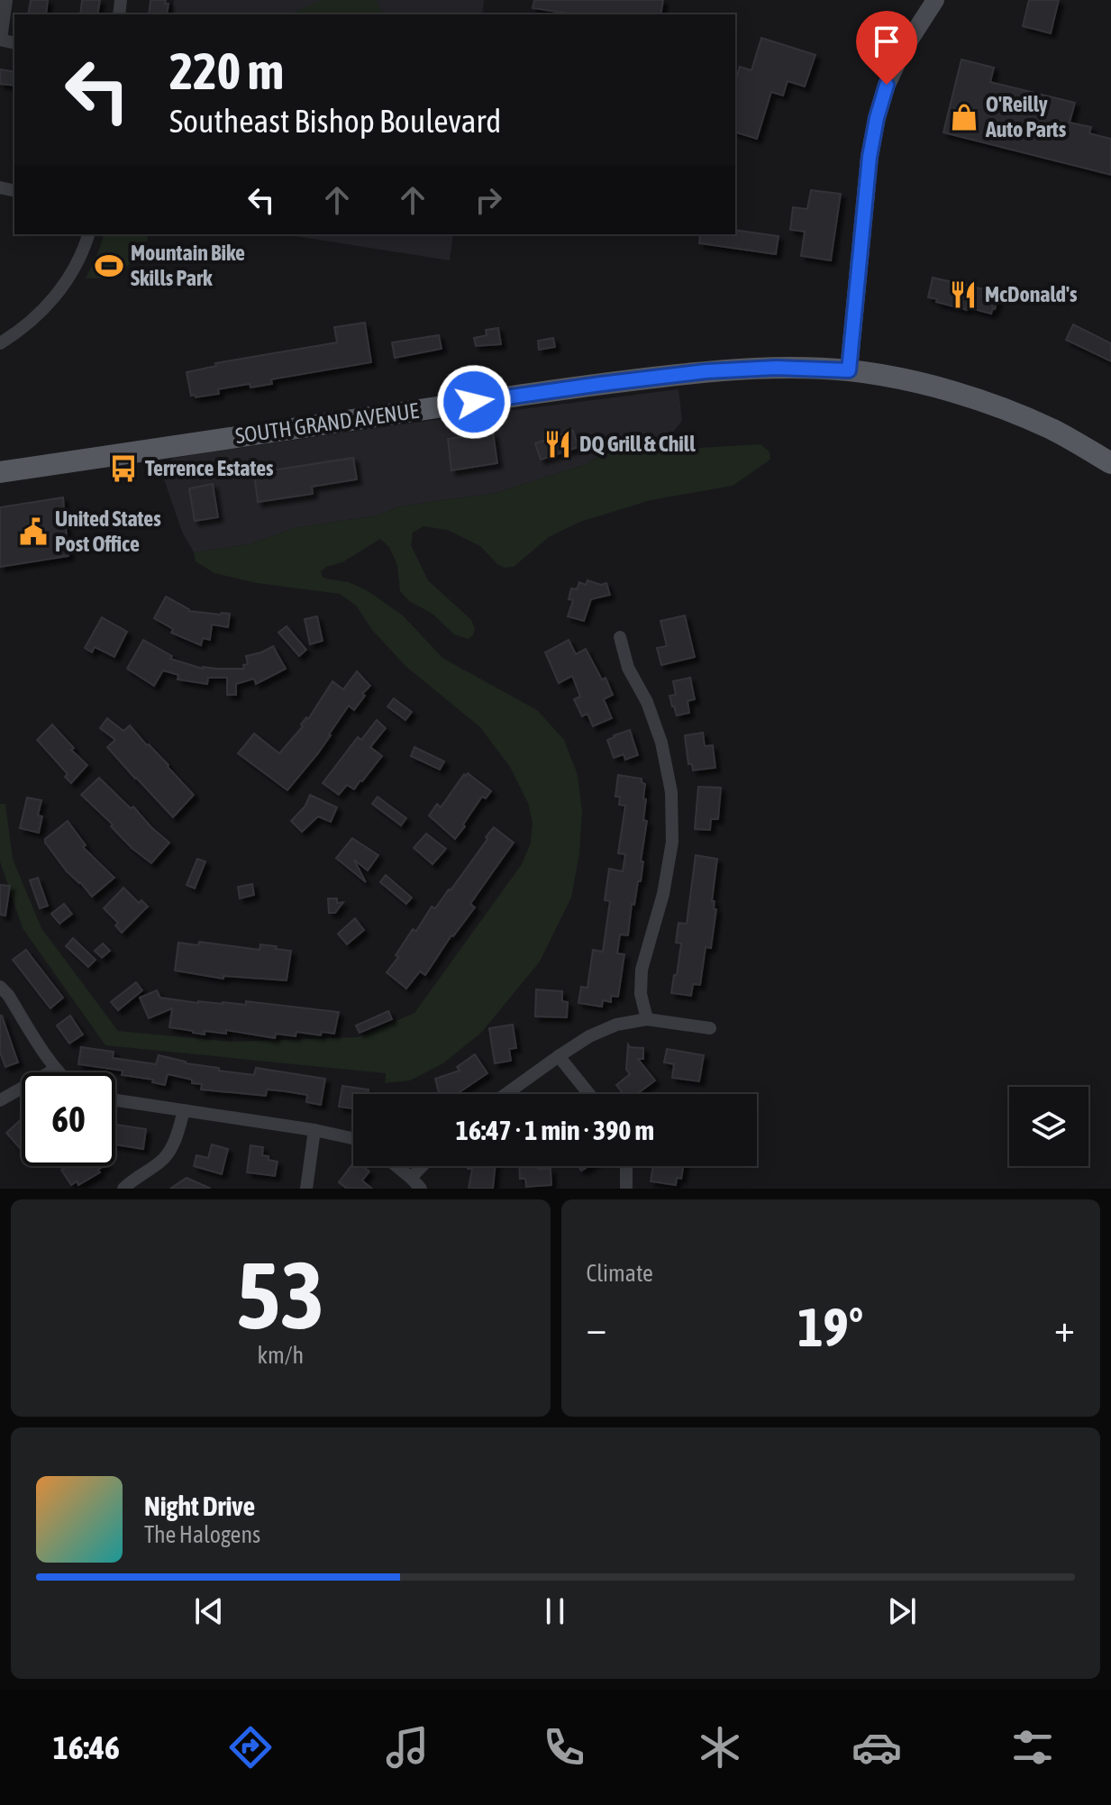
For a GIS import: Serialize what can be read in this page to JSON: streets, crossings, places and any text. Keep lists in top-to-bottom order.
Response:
{
  "streets": {
    "main road": ["SOUTH GRAND AVENUE"]
  },
  "places": {
    "shop": ["O'Reilly Auto Parts"],
    "sports": ["Mountain Bike Skills Park"],
    "restaurant": ["McDonald's", "DQ Grill & Chill"],
    "bus stop": ["Terrence Estates"],
    "public building": ["United States Post Office"]
  },
  "page": {
    "turn": ["220 m", "Southeast Bishop Boulevard"],
    "limit": "60",
    "trip": "16:47 · 1 min · 390 m",
    "tile": [
      ["53", "km/h"],
      "Climate"
    ],
    "heat": ["−", "19°", "+"],
    "song": ["Night Drive", "The Halogens"],
    "tabs": "16:46"
  }
}
